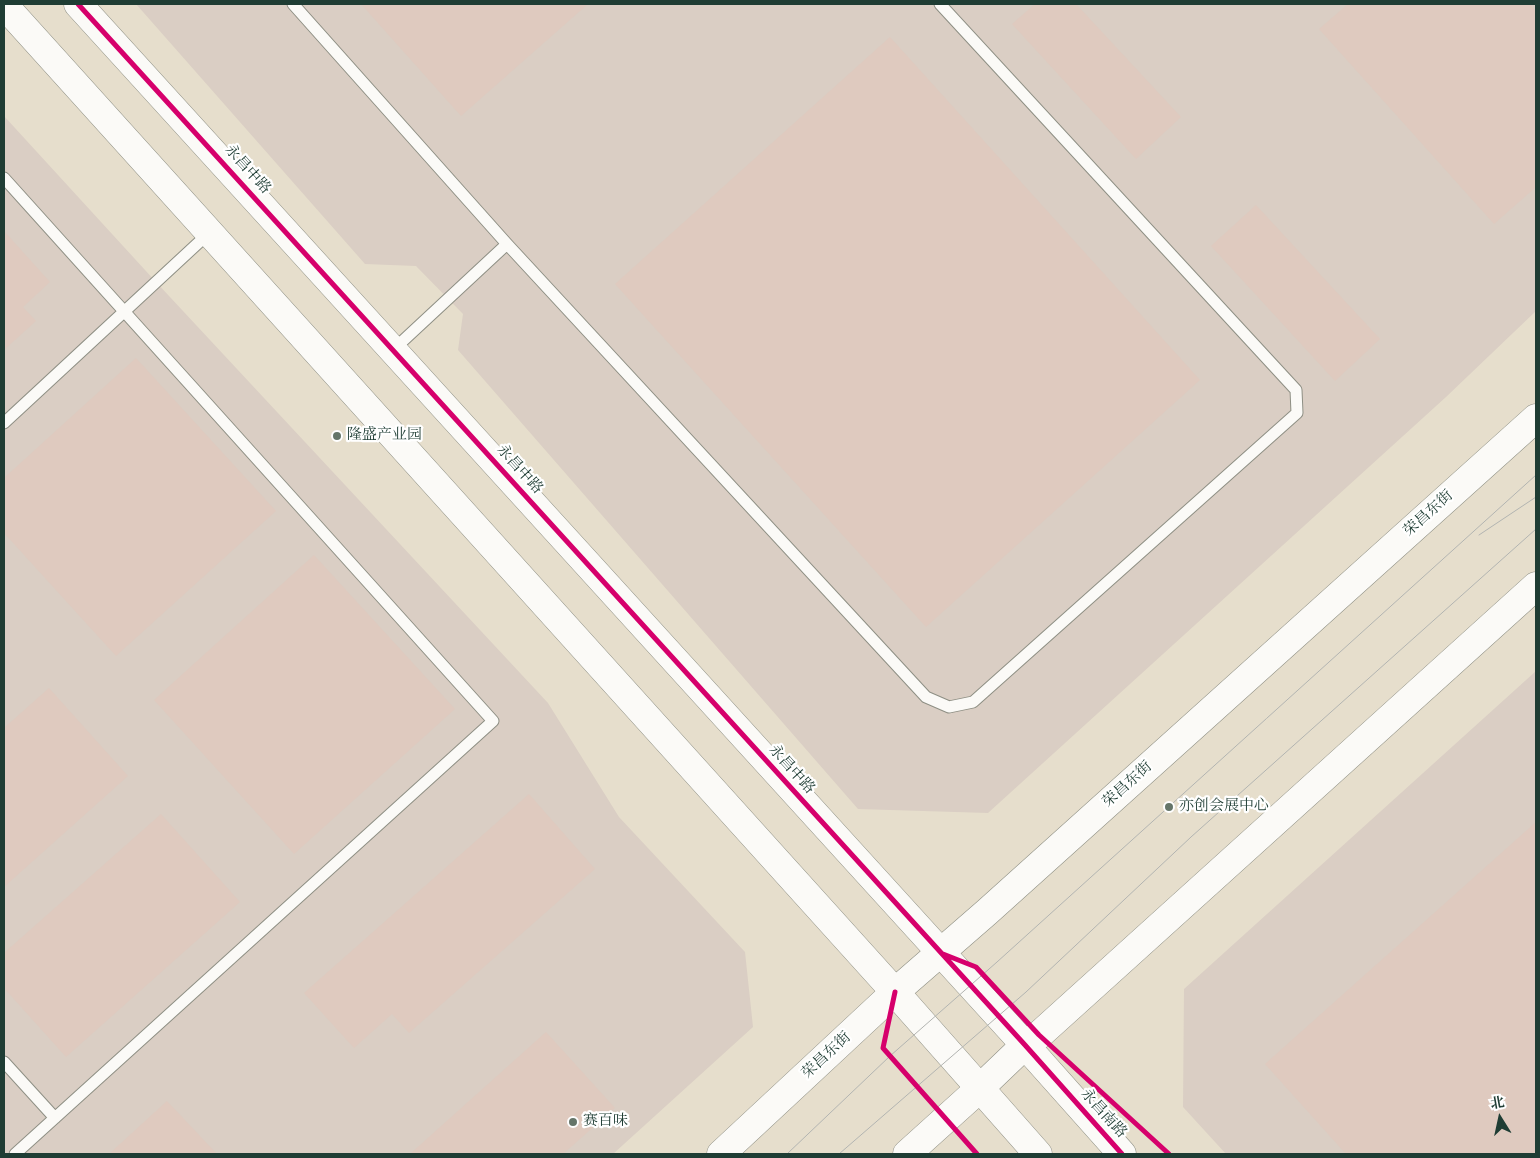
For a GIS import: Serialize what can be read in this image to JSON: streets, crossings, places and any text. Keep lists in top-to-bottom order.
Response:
{
  "streets": {
    "street": ["永昌中路", "荣昌东街", "永昌南路"]
  },
  "crossings": [
    ["永昌中路", "荣昌东街"],
    ["永昌中路", "永昌南路"]
  ],
  "places": ["隆盛产业园", "亦创会展中心", "赛百味"],
  "north": "top"
}
